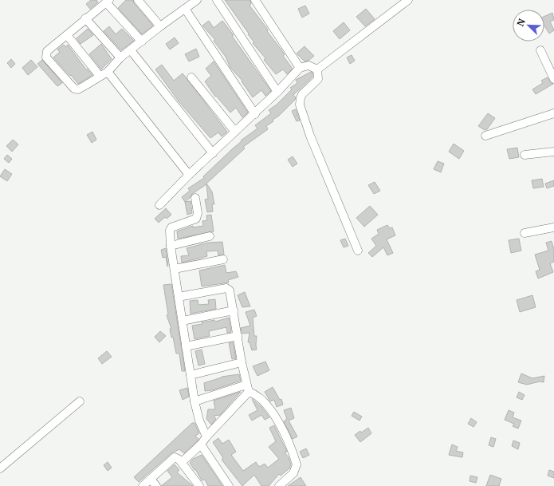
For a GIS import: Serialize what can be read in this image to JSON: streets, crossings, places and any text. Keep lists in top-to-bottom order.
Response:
{
  "north": "top left"
}
